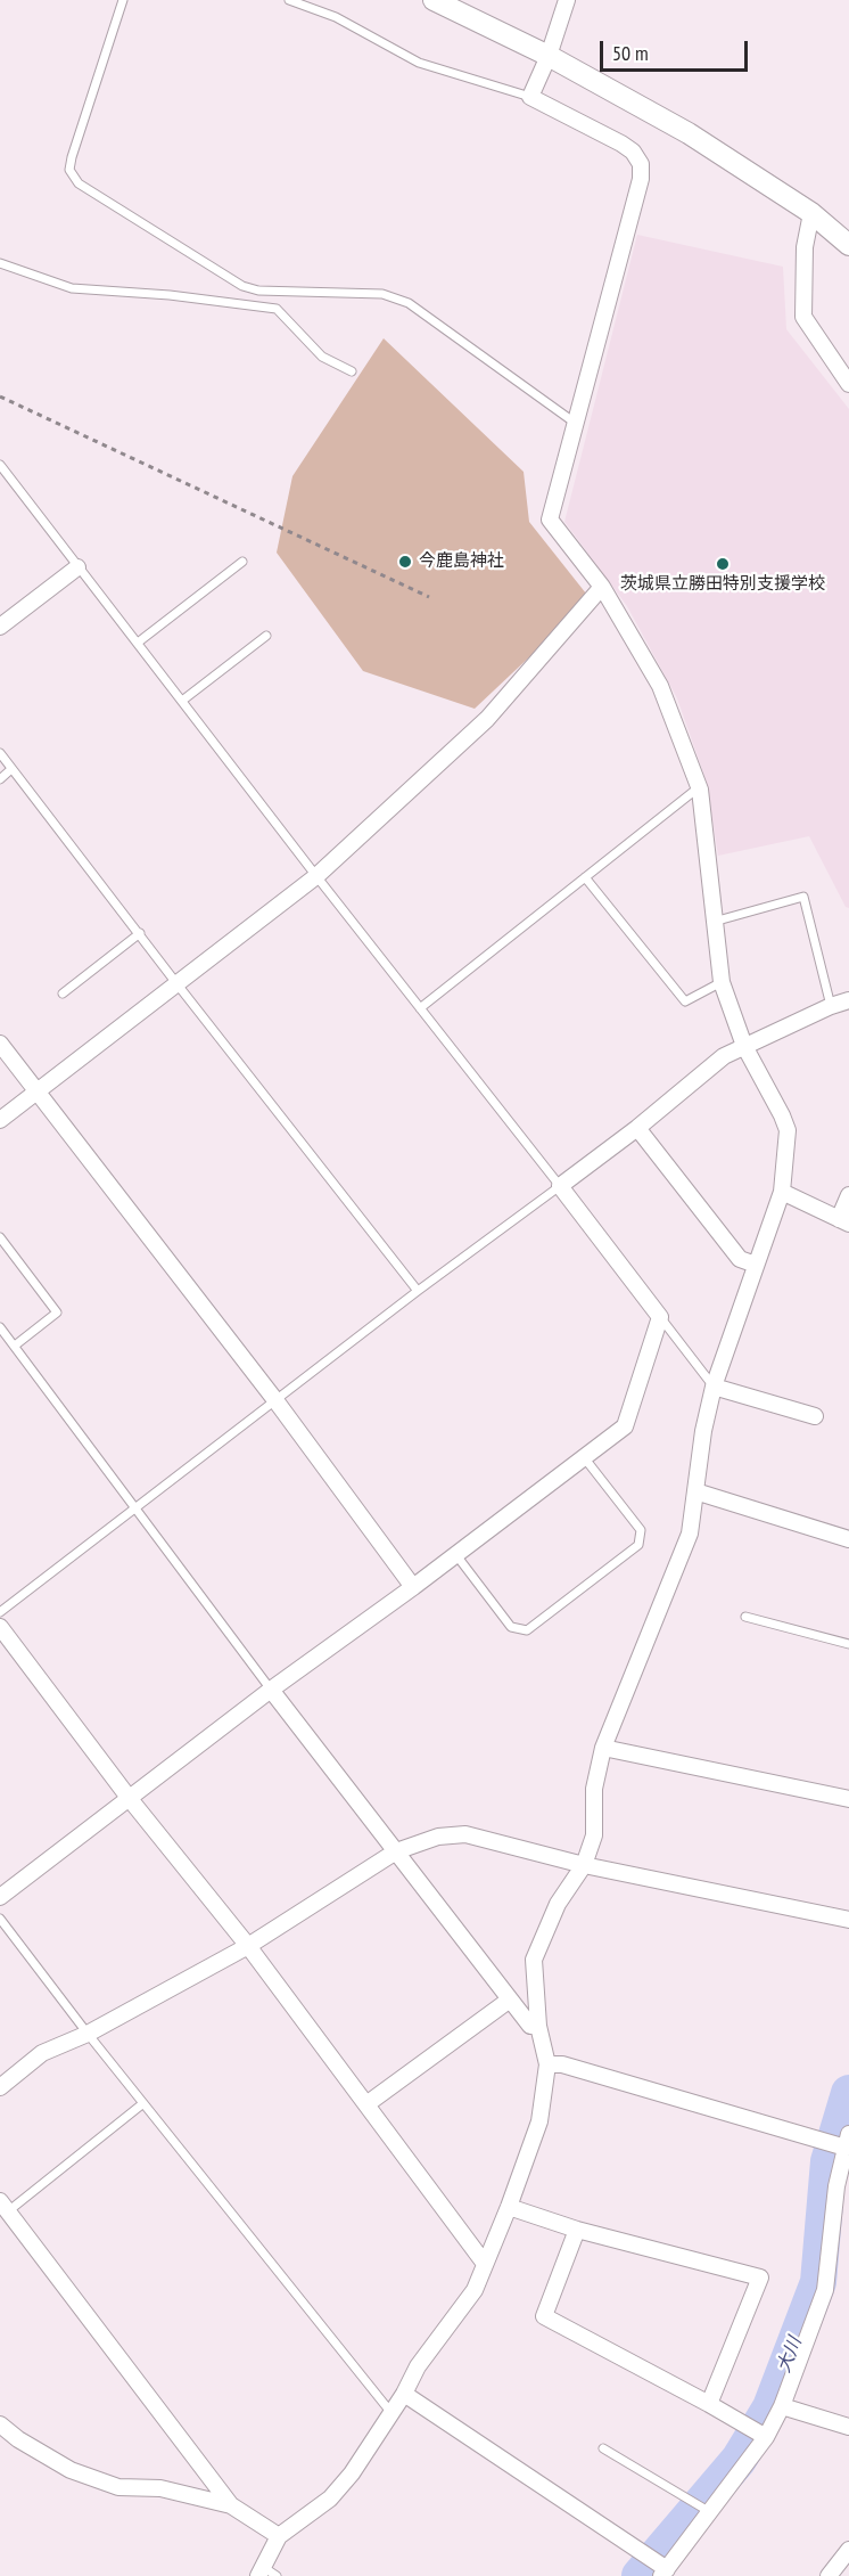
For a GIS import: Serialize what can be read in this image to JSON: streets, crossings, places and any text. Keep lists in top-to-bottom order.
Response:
{
  "water": ["大川"],
  "places": ["今鹿島神社", "茨城県立勝田特別支援学校"],
  "scale_bar": "50 m"
}
